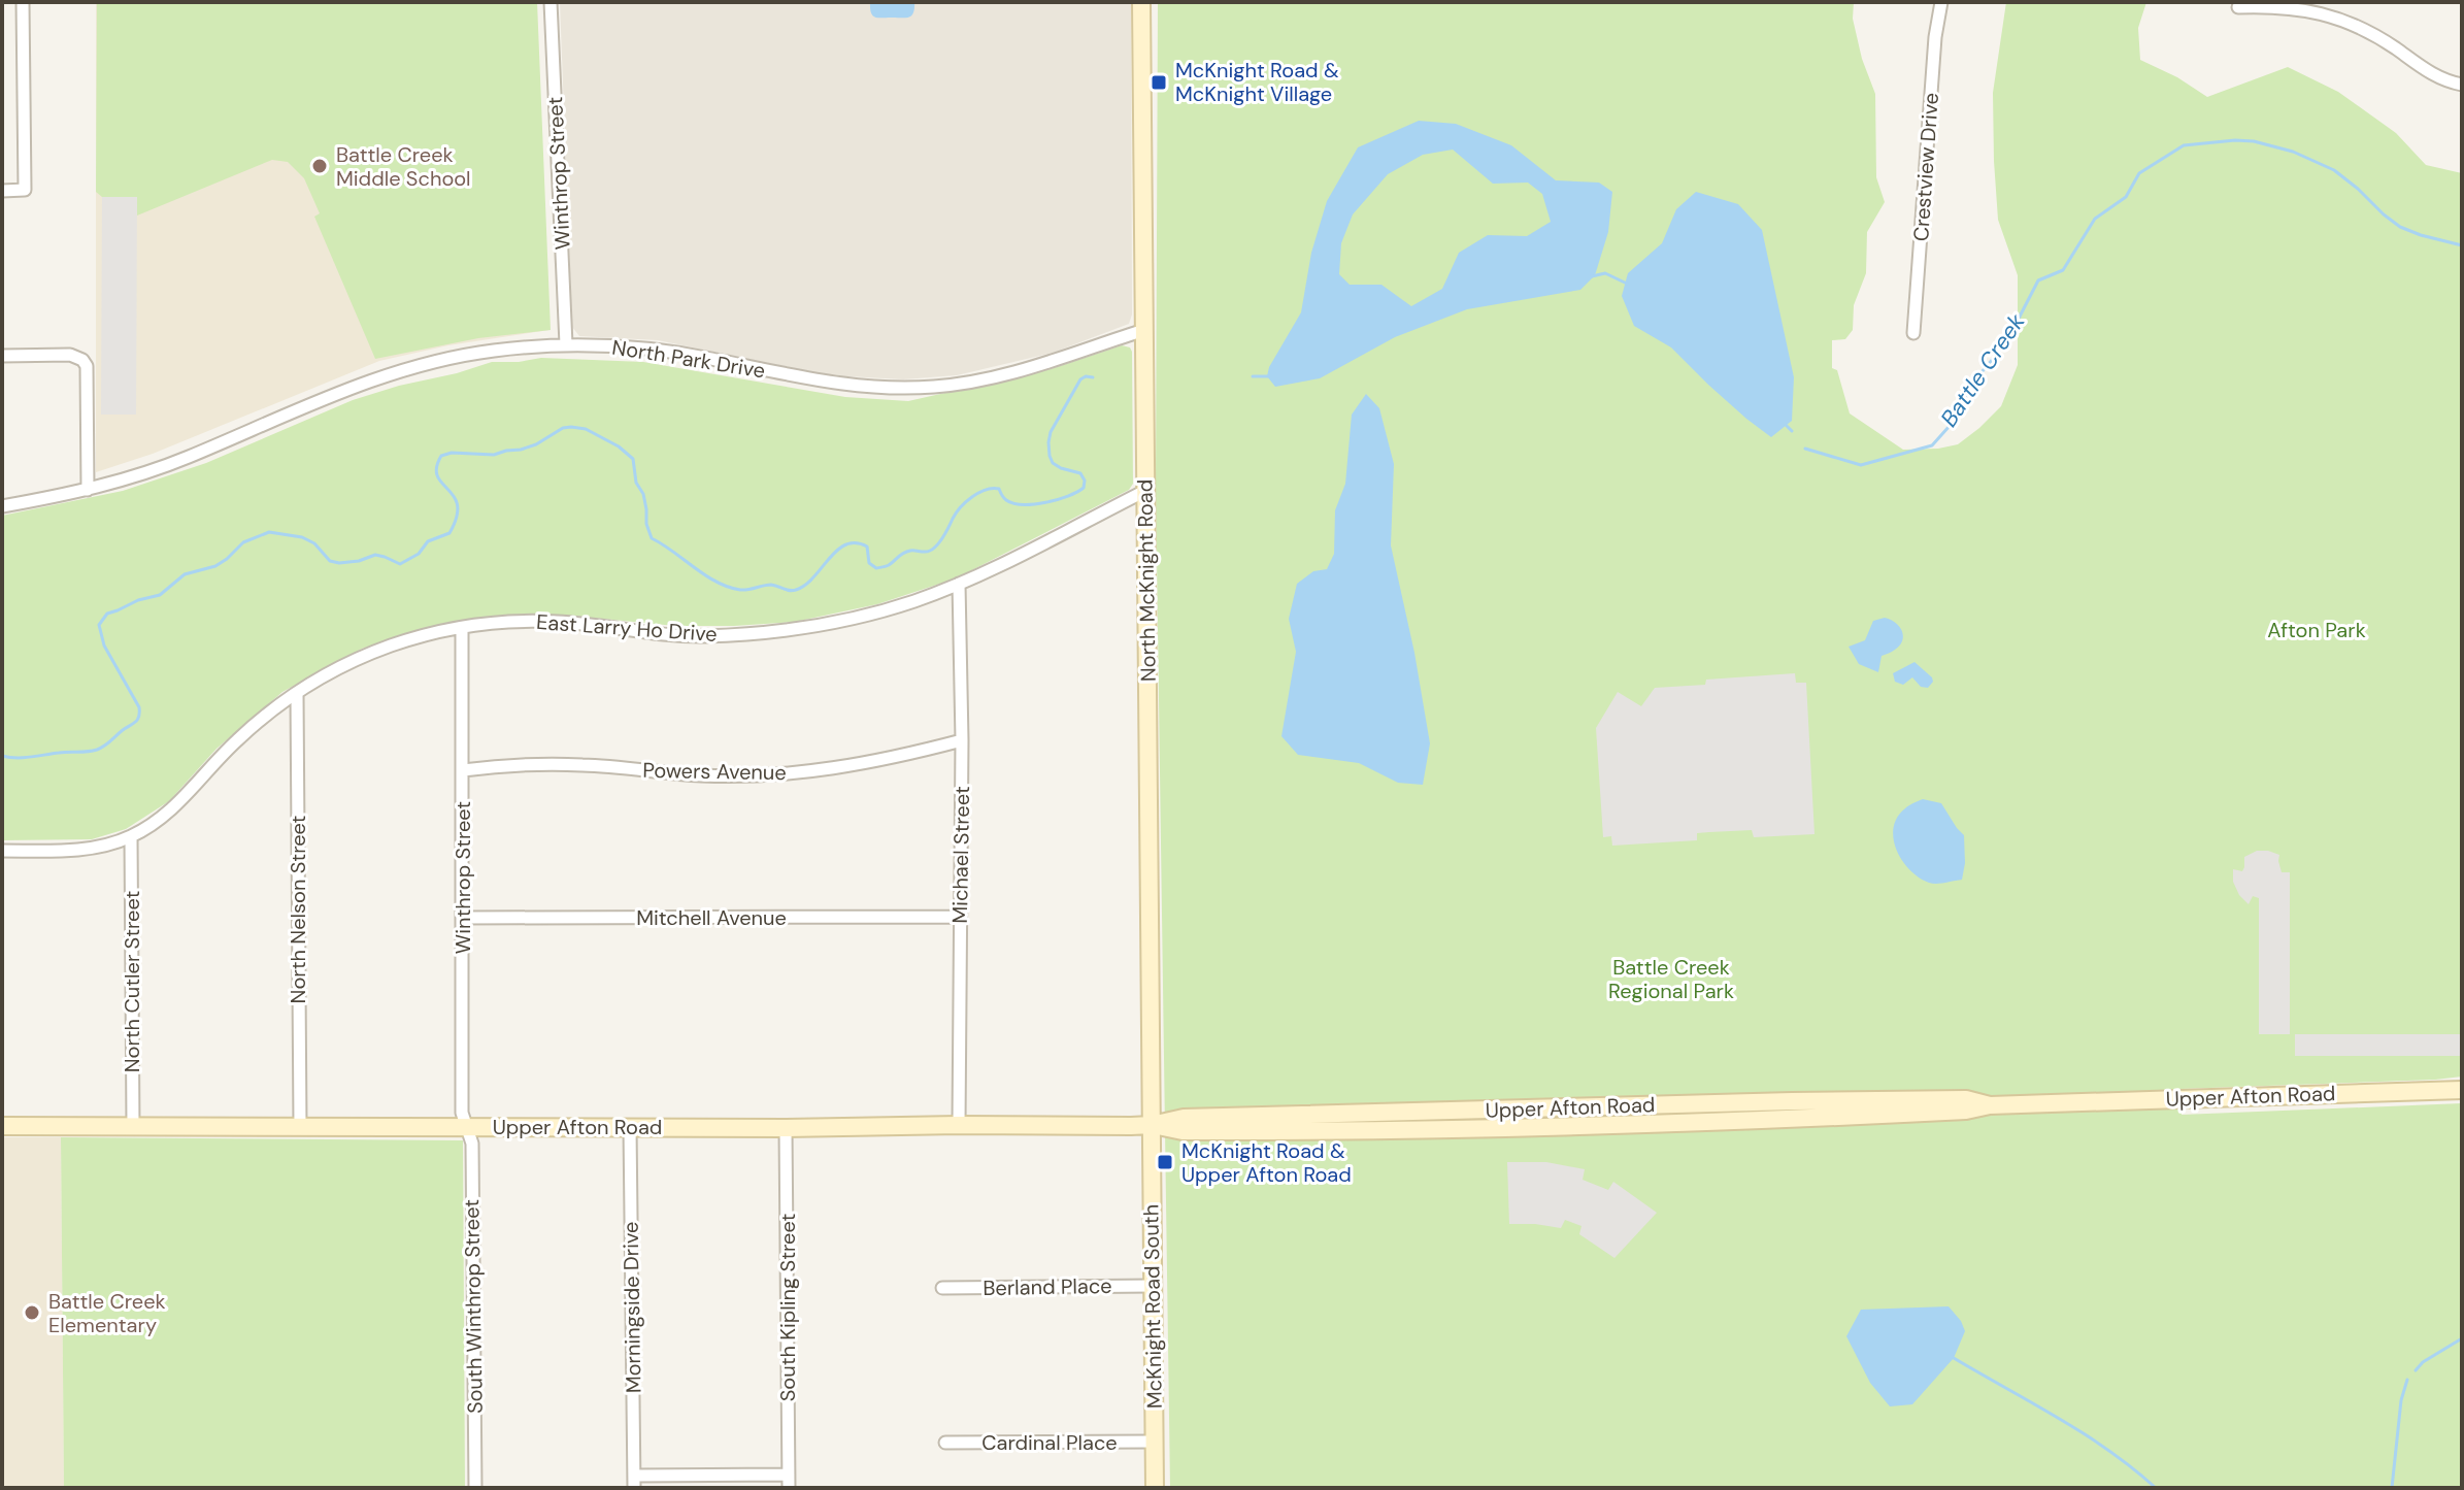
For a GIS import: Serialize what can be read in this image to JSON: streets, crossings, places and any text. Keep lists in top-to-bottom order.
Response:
{
  "streets": {
    "street": [
      "Crestview Drive",
      "Winthrop Street",
      "North Park Drive",
      "North McKnight Road",
      "East Larry Ho Drive",
      "Powers Avenue",
      "Michael Street",
      "North Nelson Street",
      "Mitchell Avenue",
      "North Cutler Street",
      "Upper Afton Road",
      "Berland Place",
      "South Winthrop Street",
      "McKnight Road South",
      "Morningside Drive",
      "South Kipling Street",
      "Cardinal Place"
    ]
  },
  "crossings": [
    ["Winthrop Street", "North Park Drive"],
    ["Winthrop Street", "East Larry Ho Drive"],
    ["Winthrop Street", "Powers Avenue"],
    ["Winthrop Street", "Mitchell Avenue"],
    ["Winthrop Street", "Upper Afton Road"],
    ["Winthrop Street", "South Winthrop Street"],
    ["North Park Drive", "North McKnight Road"],
    ["North McKnight Road", "East Larry Ho Drive"],
    ["North McKnight Road", "Upper Afton Road"],
    ["North McKnight Road", "McKnight Road South"],
    ["East Larry Ho Drive", "Michael Street"],
    ["East Larry Ho Drive", "North Nelson Street"],
    ["East Larry Ho Drive", "North Cutler Street"],
    ["Powers Avenue", "Michael Street"],
    ["Michael Street", "Mitchell Avenue"],
    ["Michael Street", "Upper Afton Road"],
    ["North Nelson Street", "Upper Afton Road"],
    ["North Cutler Street", "Upper Afton Road"],
    ["Upper Afton Road", "South Winthrop Street"],
    ["Upper Afton Road", "McKnight Road South"],
    ["Upper Afton Road", "Morningside Drive"],
    ["Upper Afton Road", "South Kipling Street"],
    ["Berland Place", "McKnight Road South"],
    ["McKnight Road South", "Cardinal Place"]
  ],
  "water": ["Battle Creek"],
  "parks": ["Afton Park", "Battle Creek Regional Park"],
  "places": {
    "transit": ["McKnight Road & McKnight Village", "McKnight Road & Upper Afton Road"],
    "other": ["Battle Creek Middle School", "Battle Creek Elementary"]
  }
}
